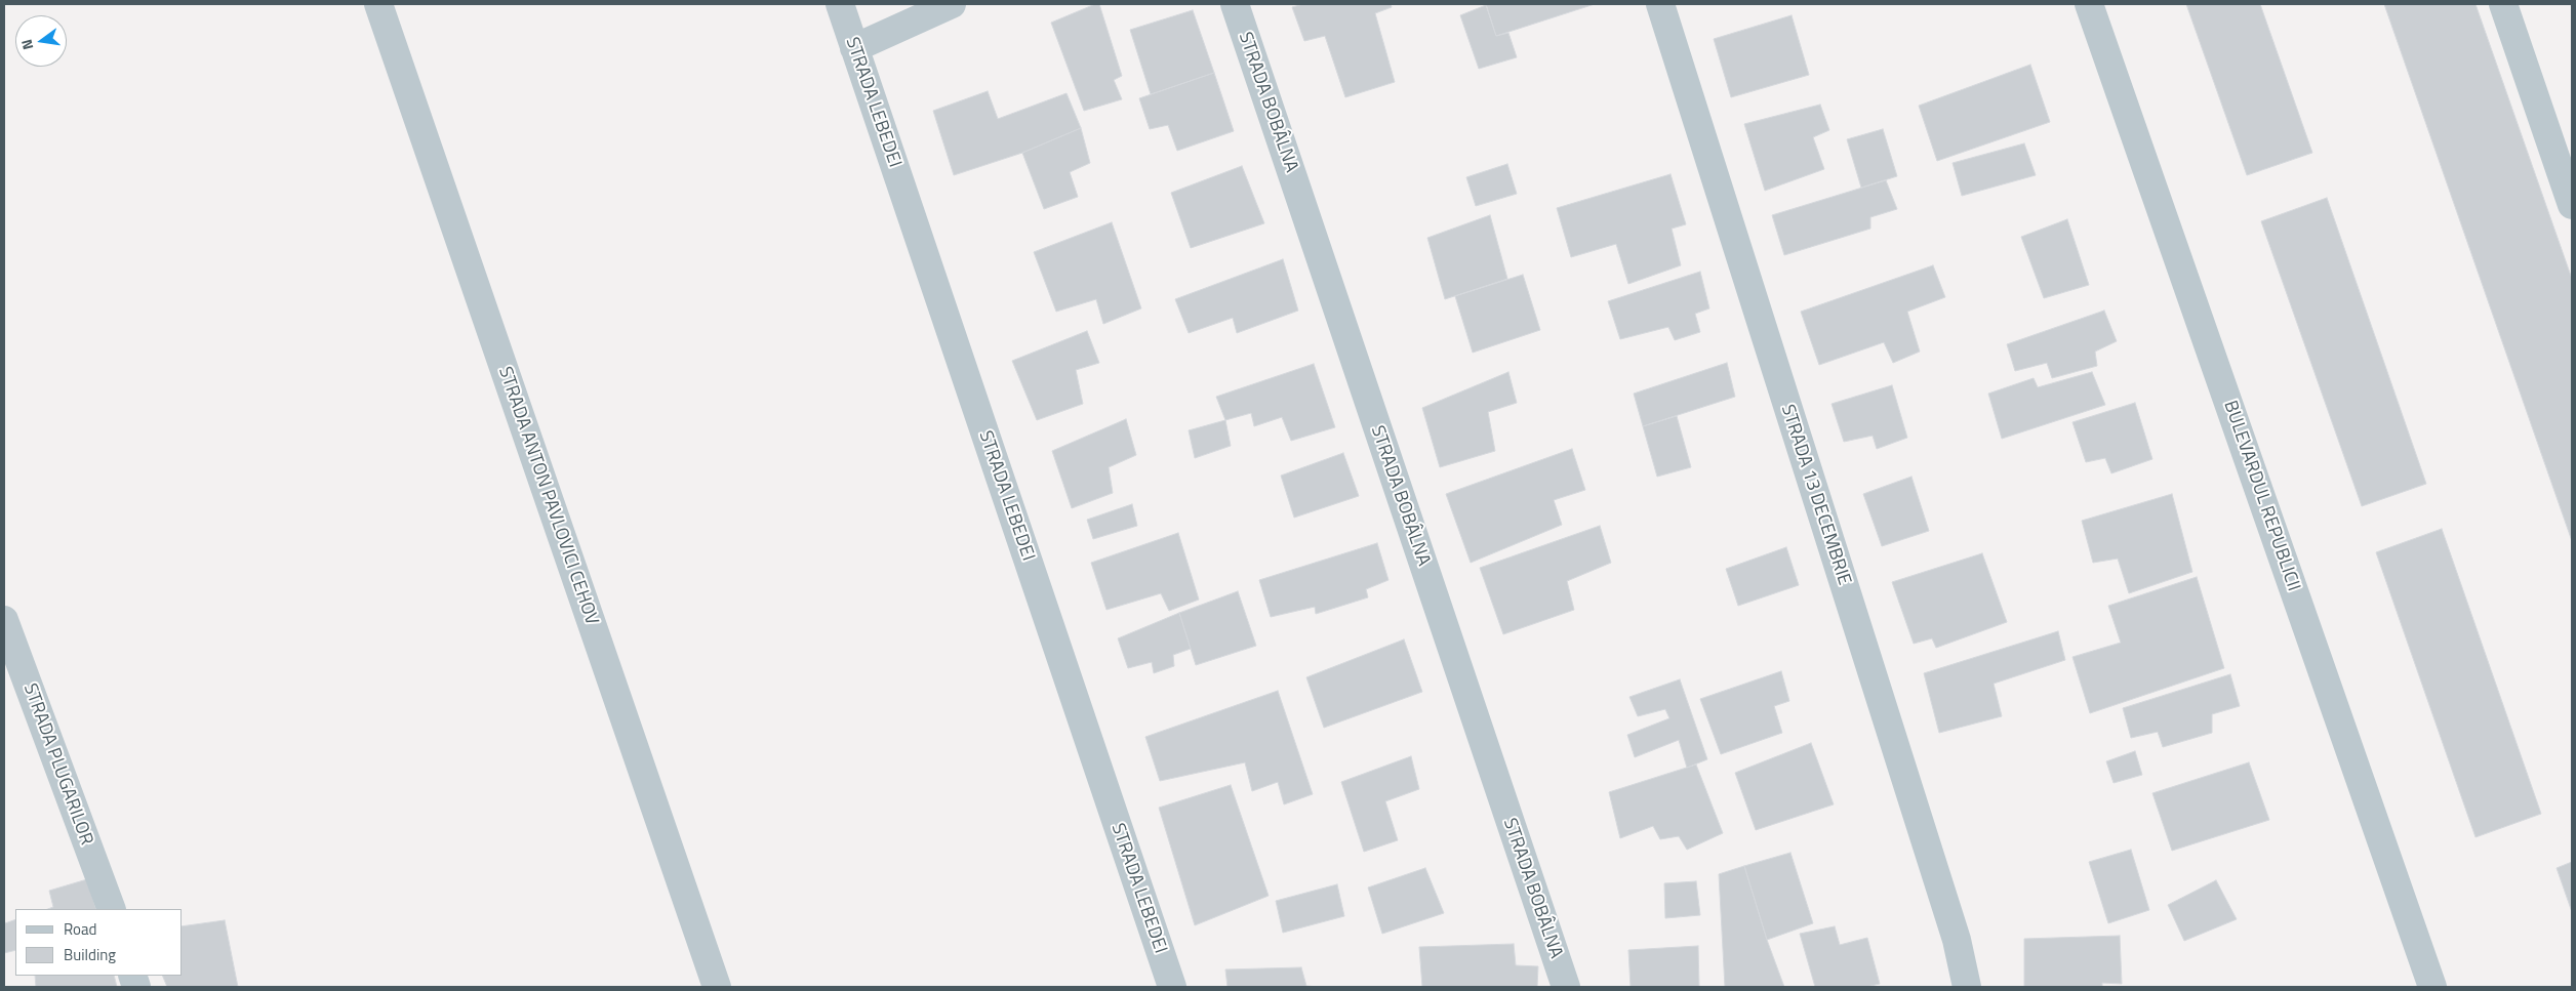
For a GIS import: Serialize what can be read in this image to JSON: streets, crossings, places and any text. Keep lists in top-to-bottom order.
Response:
{
  "streets": {
    "street": [
      "STRADA LEBEDEI",
      "STRADA BOBÂLNA",
      "STRADA 13 DECEMBRIE",
      "STRADA ANTON PAVLOVICI CEHOV",
      "BULEVARDUL REPUBLICII",
      "STRADA PLUGARILOR"
    ]
  },
  "legend": ["Road", "Building"],
  "north": "left"
}
